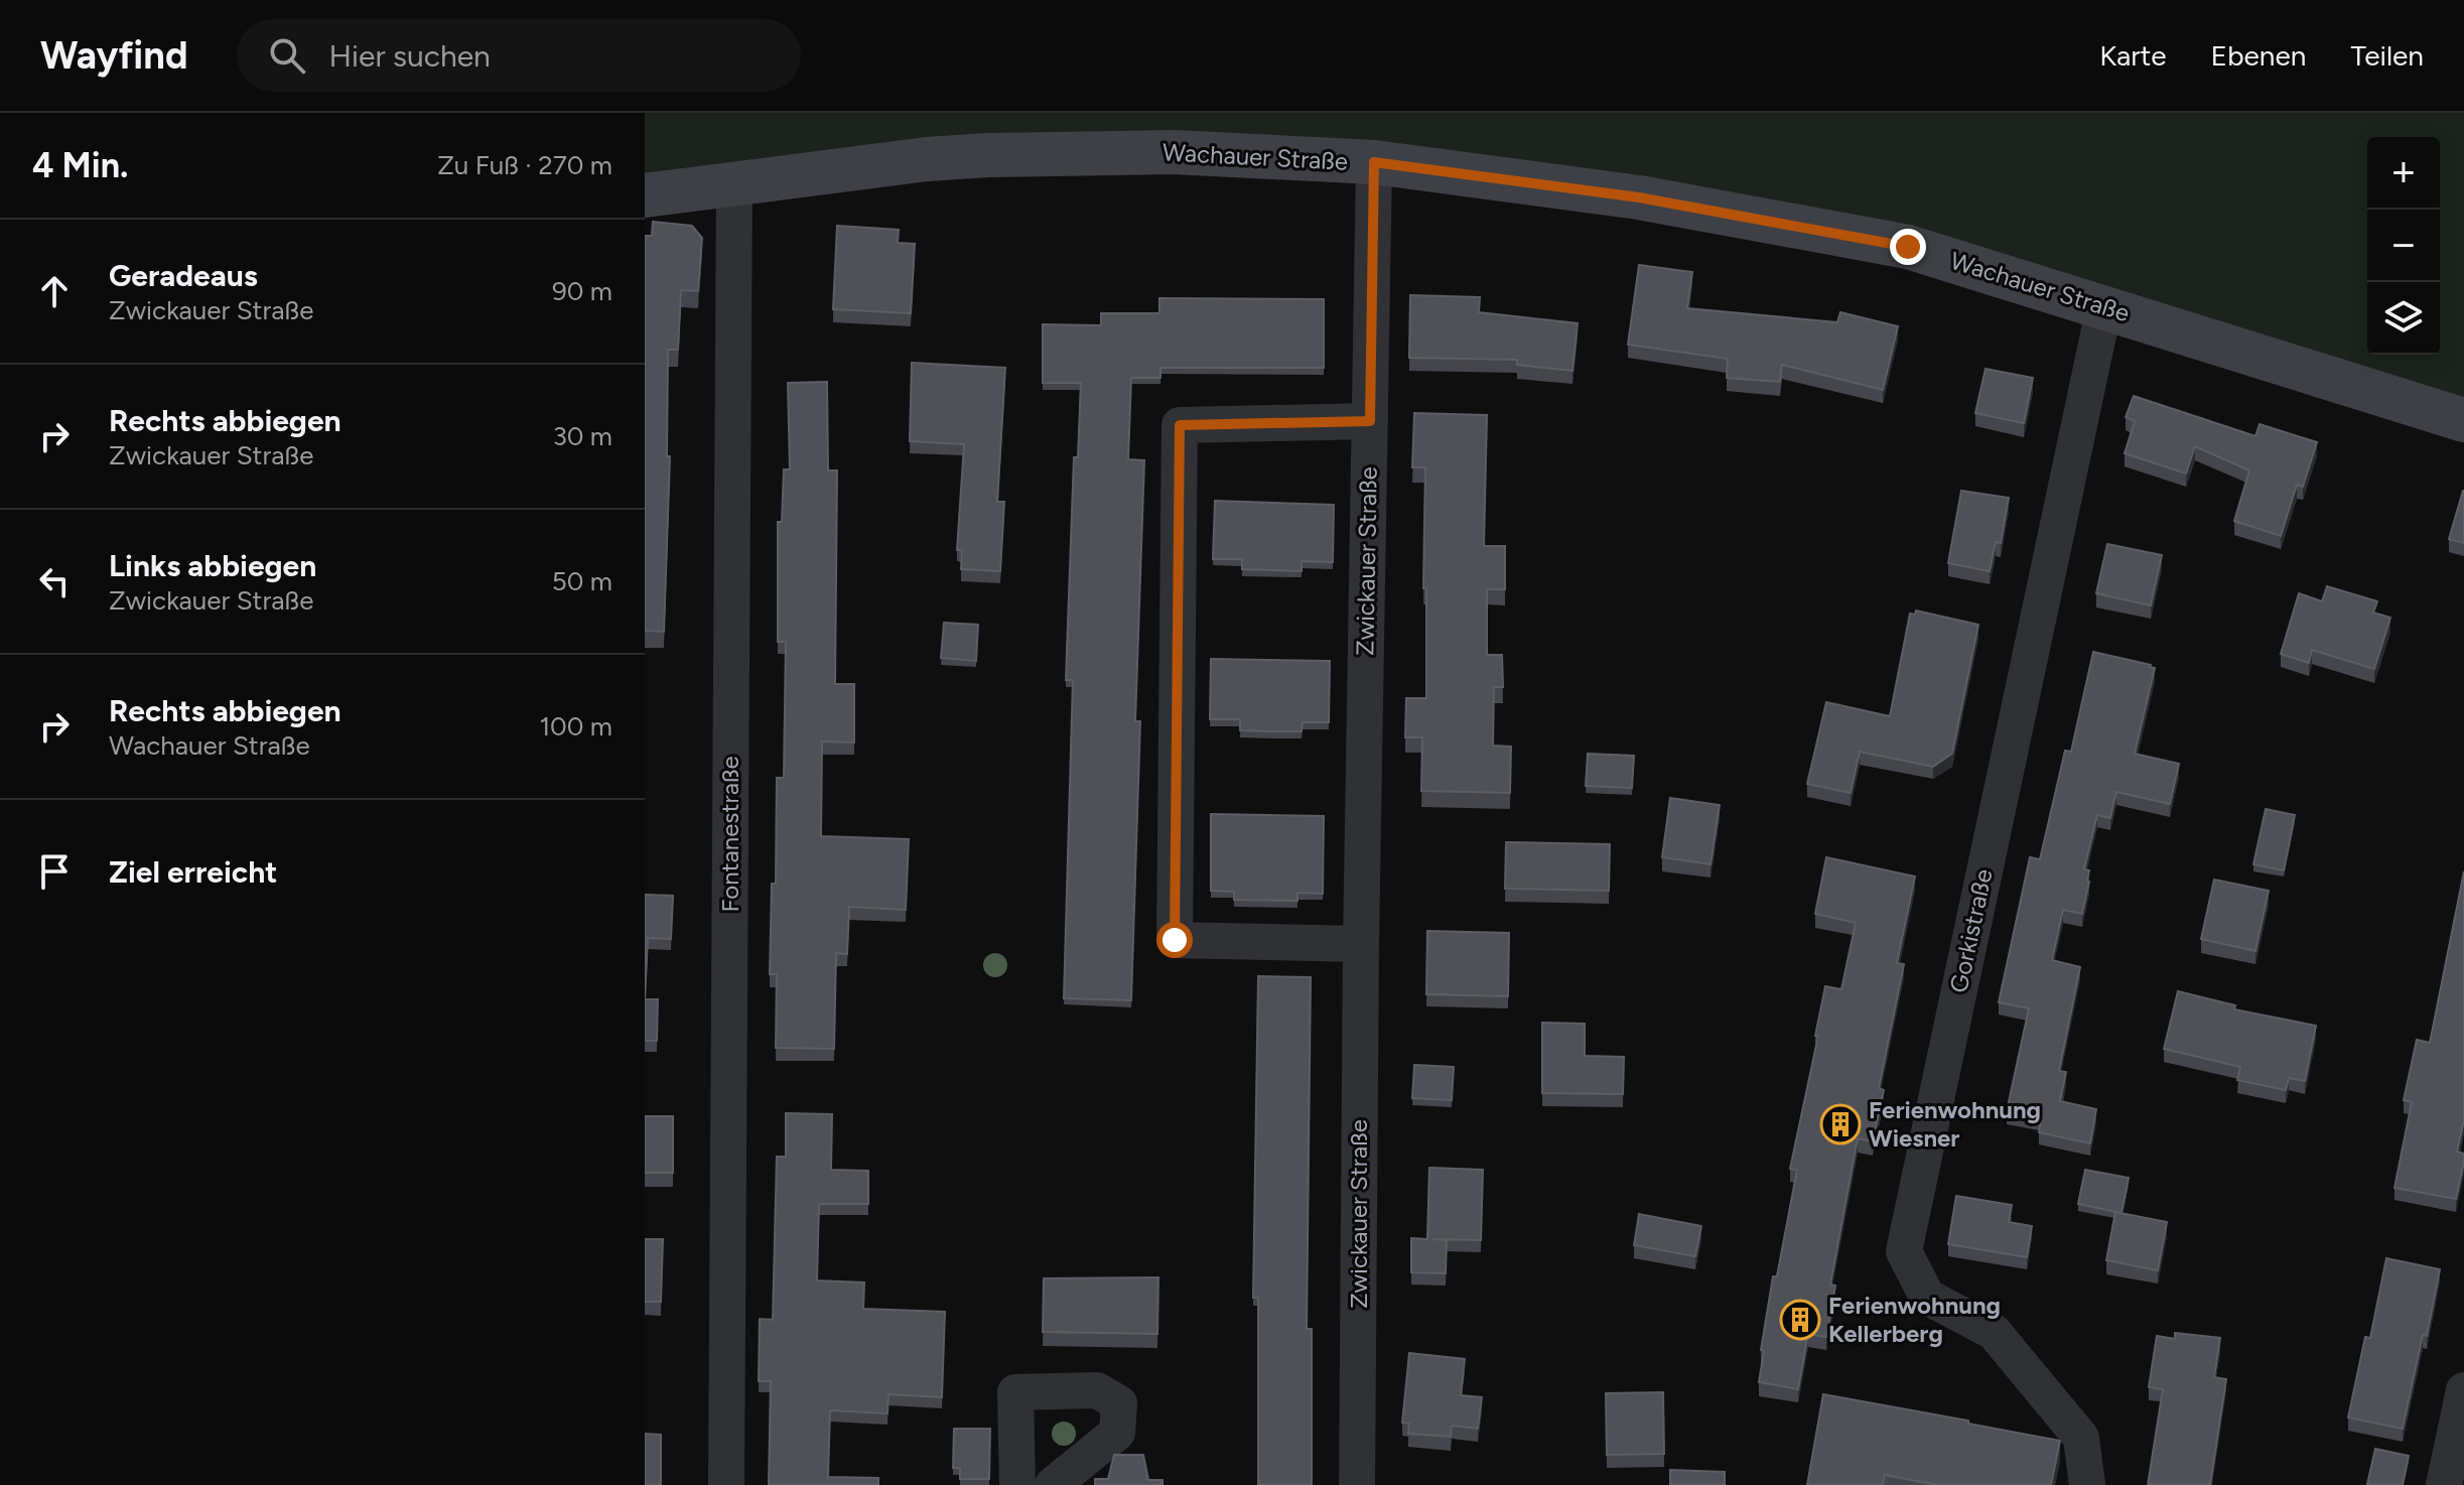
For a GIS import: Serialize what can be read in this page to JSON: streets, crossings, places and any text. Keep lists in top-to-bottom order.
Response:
{
  "streets": {
    "main road": ["Wachauer Straße"],
    "street": ["Zwickauer Straße", "Fontanestraße", "Gorkistraße"]
  },
  "crossings": [
    ["Wachauer Straße", "Zwickauer Straße"],
    ["Wachauer Straße", "Fontanestraße"],
    ["Wachauer Straße", "Gorkistraße"]
  ],
  "places": {
    "building": ["Ferienwohnung Wiesner", "Ferienwohnung Kellerberg"]
  },
  "page": {
    "header": "Wayfind",
    "search": "Hier suchen",
    "nav": ["Karte", "Ebenen", "Teilen"],
    "heading": ["4 Min.", "Zu Fuß · 270 m"],
    "map_buttons": ["+", "−"],
    "list": [
      ["Geradeaus", "Zwickauer Straße", "90 m"],
      ["Rechts abbiegen", "Zwickauer Straße", "30 m"],
      ["Links abbiegen", "Zwickauer Straße", "50 m"],
      ["Rechts abbiegen", "Wachauer Straße", "100 m"],
      "Ziel erreicht"
    ]
  }
}
